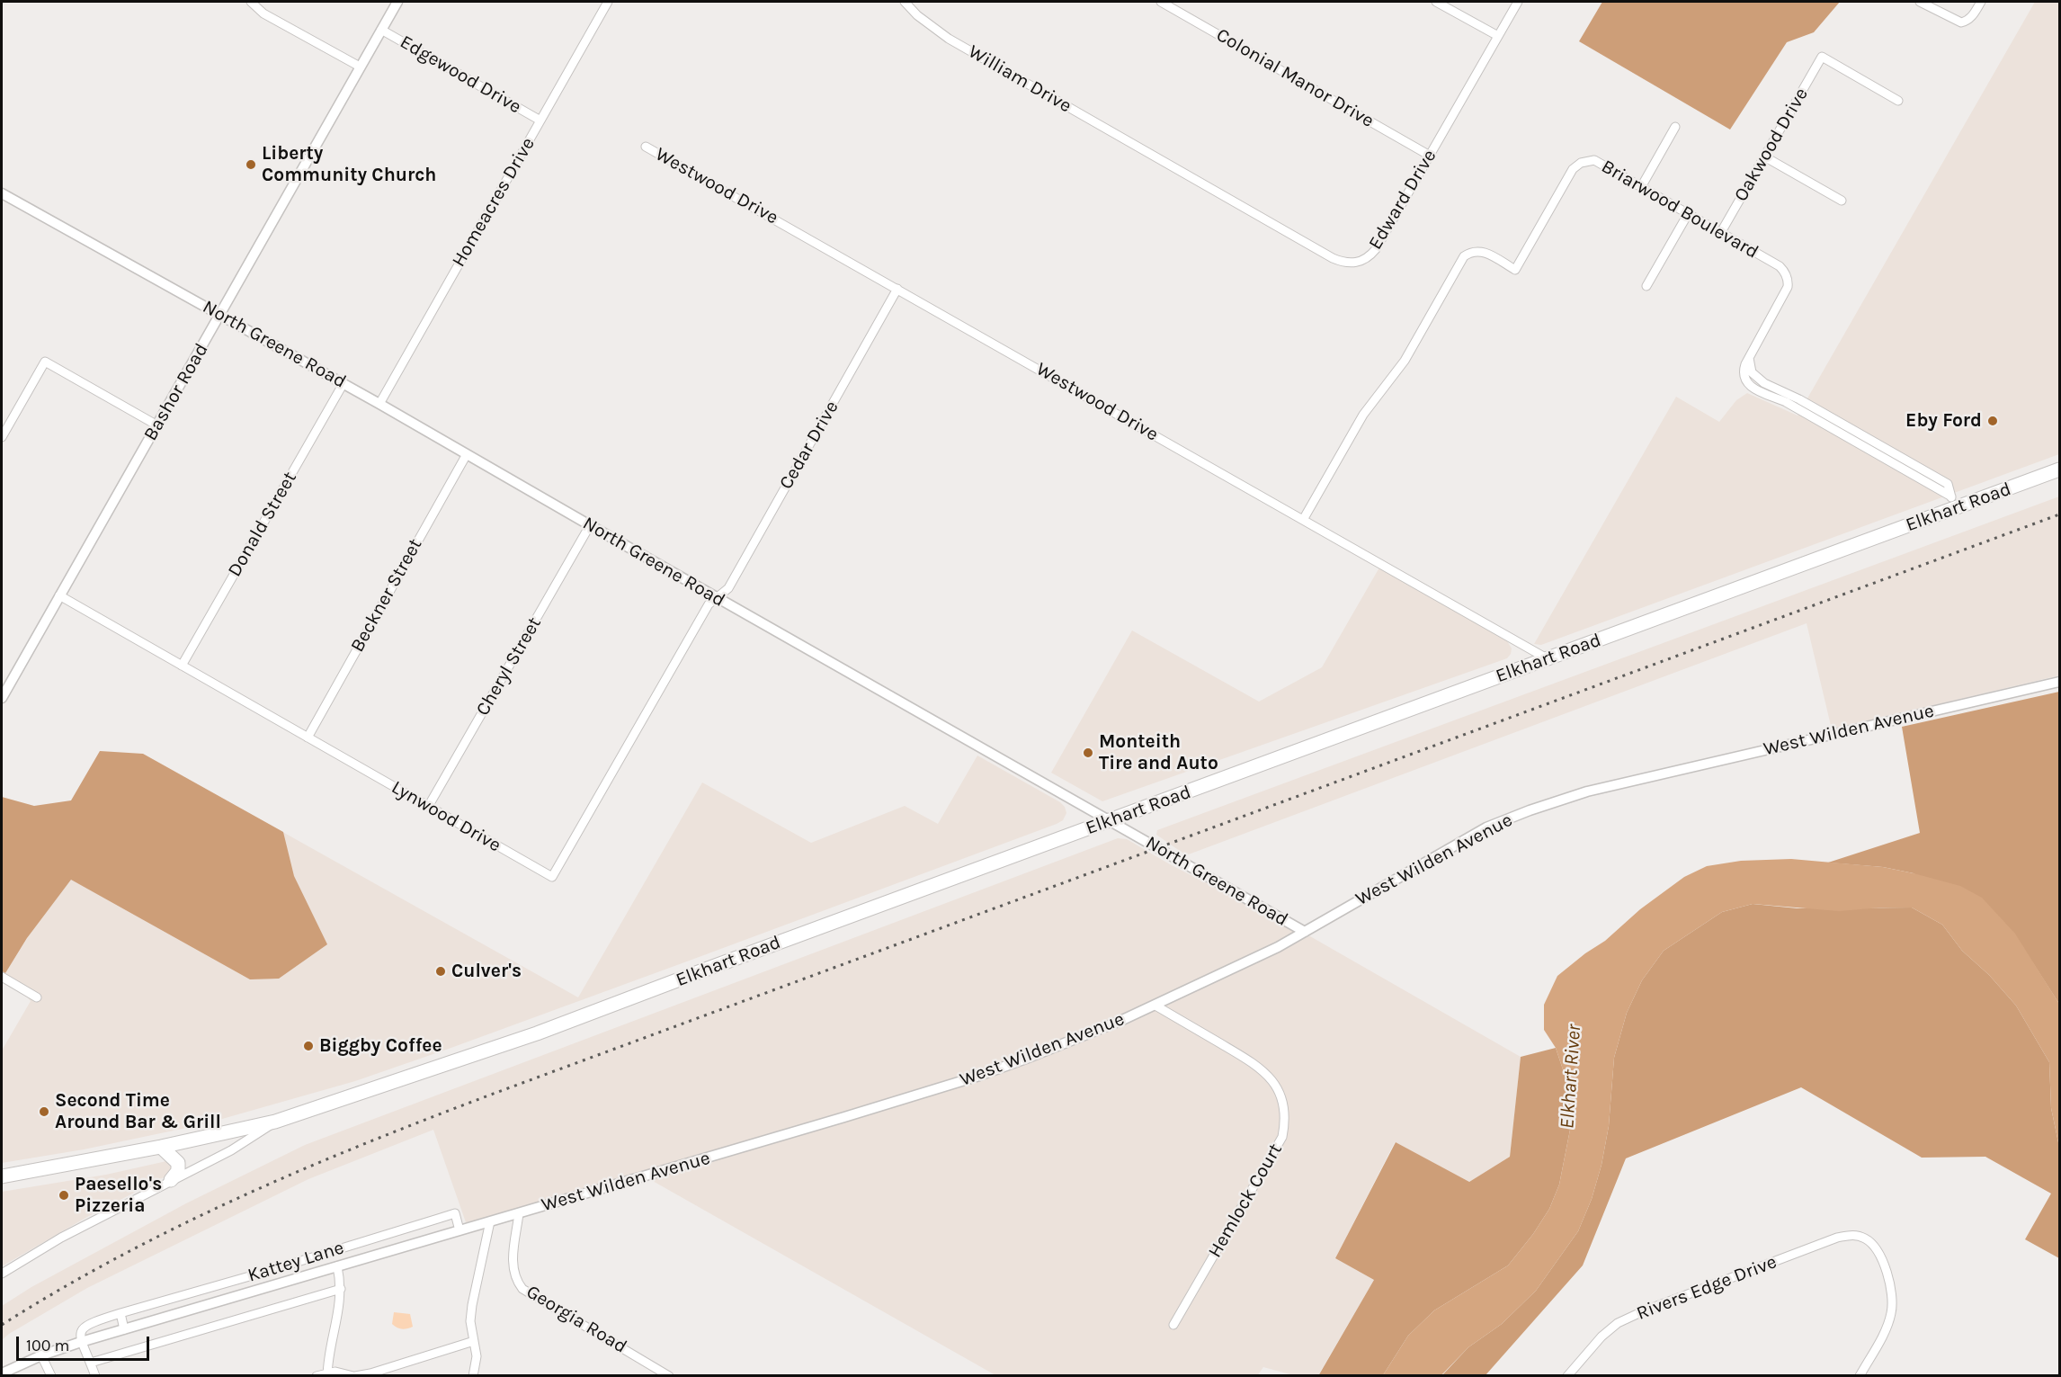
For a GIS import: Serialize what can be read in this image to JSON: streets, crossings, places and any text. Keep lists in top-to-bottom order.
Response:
{
  "streets": {
    "highway": ["Elkhart Road"],
    "street": [
      "Edgewood Drive",
      "Colonial Manor Drive",
      "William Drive",
      "Oakwood Drive",
      "Westwood Drive",
      "Edward Drive",
      "Homeacres Drive",
      "Briarwood Boulevard",
      "North Greene Road",
      "Bashor Road",
      "Cedar Drive",
      "Donald Street",
      "Beckner Street",
      "Cheryl Street",
      "West Wilden Avenue",
      "Lynwood Drive",
      "Hemlock Court",
      "Kattey Lane",
      "Rivers Edge Drive",
      "Georgia Road"
    ]
  },
  "crossings": [
    ["Edgewood Drive", "Homeacres Drive"],
    ["Edgewood Drive", "Bashor Road"],
    ["Colonial Manor Drive", "Edward Drive"],
    ["William Drive", "Edward Drive"],
    ["Oakwood Drive", "Briarwood Boulevard"],
    ["Westwood Drive", "Briarwood Boulevard"],
    ["Westwood Drive", "Cedar Drive"],
    ["Westwood Drive", "Elkhart Road"],
    ["Homeacres Drive", "North Greene Road"],
    ["Briarwood Boulevard", "Elkhart Road"],
    ["North Greene Road", "Bashor Road"],
    ["North Greene Road", "Cedar Drive"],
    ["North Greene Road", "Elkhart Road"],
    ["North Greene Road", "Donald Street"],
    ["North Greene Road", "Beckner Street"],
    ["North Greene Road", "Cheryl Street"],
    ["North Greene Road", "West Wilden Avenue"],
    ["North Greene Road", "Lynwood Drive"],
    ["Bashor Road", "Lynwood Drive"],
    ["Cedar Drive", "Lynwood Drive"],
    ["Donald Street", "Lynwood Drive"],
    ["Beckner Street", "Lynwood Drive"],
    ["Cheryl Street", "Lynwood Drive"],
    ["West Wilden Avenue", "Hemlock Court"],
    ["West Wilden Avenue", "Kattey Lane"],
    ["West Wilden Avenue", "Georgia Road"]
  ],
  "water": ["Elkhart River"],
  "places": [
    "Liberty Community Church",
    "Eby Ford",
    "Monteith Tire and Auto",
    "Culver's",
    "Biggby Coffee",
    "Second Time Around Bar & Grill",
    "Paesello's Pizzeria"
  ],
  "scale_bar": "100 m"
}
